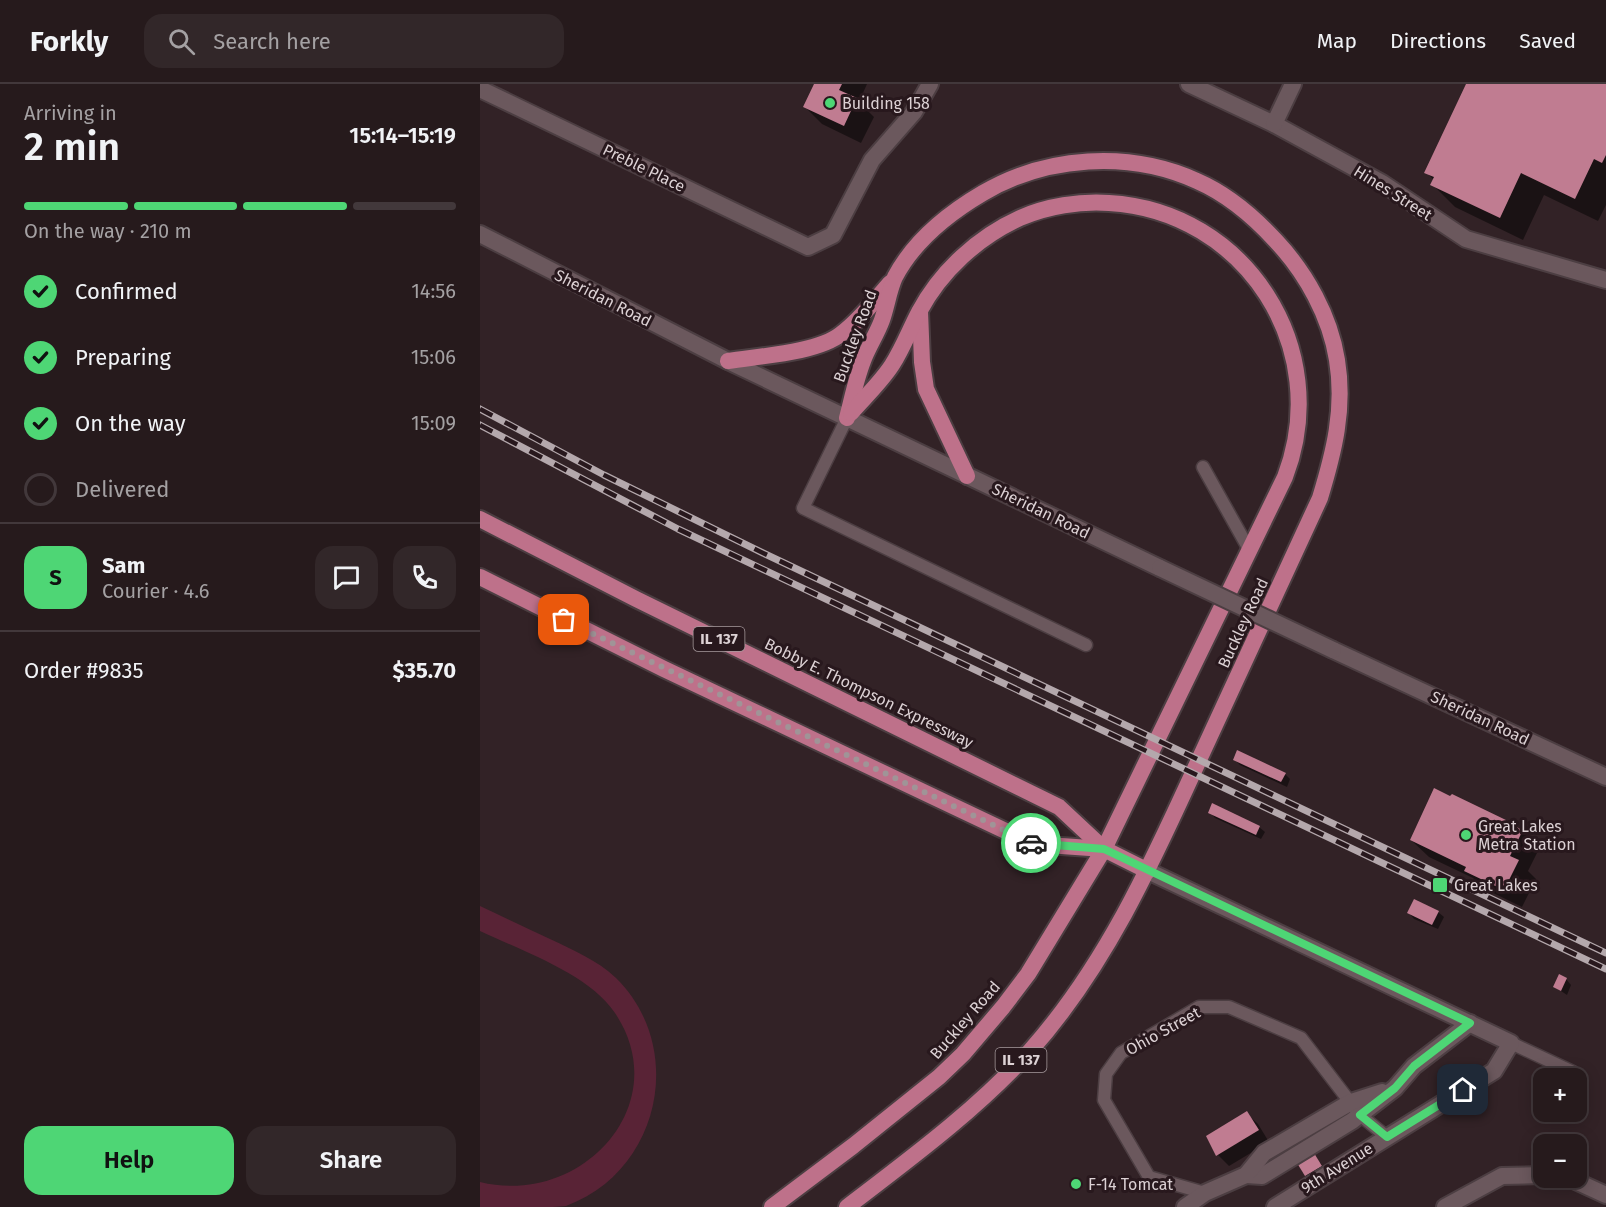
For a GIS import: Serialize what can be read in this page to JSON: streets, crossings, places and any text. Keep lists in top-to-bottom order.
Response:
{
  "streets": {
    "highway": ["Buckley Road", "IL 137", "Bobby E. Thompson Expressway"],
    "street": [
      "Preble Place",
      "Hines Street",
      "Sheridan Road",
      "9th Avenue"
    ],
    "lane": ["Ohio Street"]
  },
  "crossings": [
    ["Sheridan Road", "Buckley Road"],
    ["Buckley Road", "Bobby E. Thompson Expressway"],
    ["Ohio Street", "9th Avenue"]
  ],
  "places": {
    "other": ["Building 158", "Great Lakes Metra Station", "F-14 Tomcat"],
    "transit": ["Great Lakes"]
  },
  "page": {
    "header": "Forkly",
    "search": "Search here",
    "nav": ["Map", "Directions", "Saved"],
    "heading": ["2 min", "Arriving in", "15:14–15:19"],
    "panel": [
      "Sam",
      "Courier · 4.6",
      "Order #9835",
      "$35.70"
    ],
    "bar": "On the way · 210 m",
    "list": [
      ["Confirmed", "14:56"],
      ["Preparing", "15:06"],
      ["On the way", "15:09"],
      "Delivered"
    ],
    "round": "S",
    "map_buttons": ["+", "−"],
    "buttons": ["Help", "Share"]
  }
}
